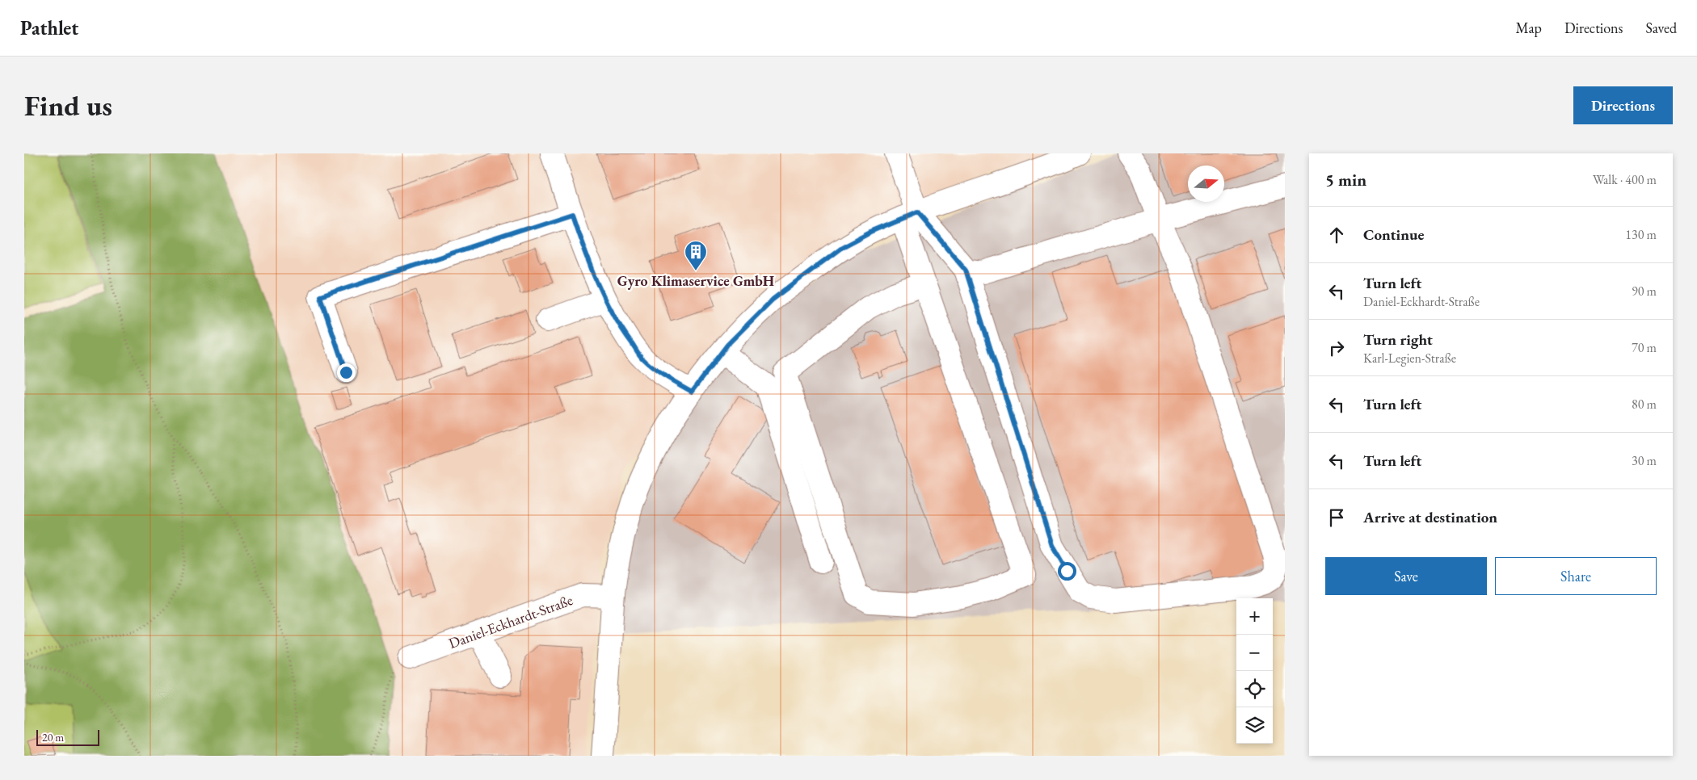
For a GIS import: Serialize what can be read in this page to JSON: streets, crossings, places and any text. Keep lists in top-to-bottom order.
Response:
{
  "streets": {
    "street": ["Daniel-Eckhardt-Straße"]
  },
  "places": {
    "building": ["Gyro Klimaservice GmbH"]
  },
  "scale_bar": "20 m",
  "north": "right",
  "page": {
    "header": "Pathlet",
    "nav": ["Map", "Directions", "Saved"],
    "buttons": [
      "Directions",
      ["Save", "Share"]
    ],
    "title": "Find us",
    "heading": ["5 min", "Walk · 400 m"],
    "list": [
      ["Continue", "130 m"],
      ["Turn left", "Daniel-Eckhardt-Straße", "90 m"],
      ["Turn right", "Karl-Legien-Straße", "70 m"],
      ["Turn left", "80 m"],
      ["Turn left", "30 m"],
      "Arrive at destination"
    ],
    "map_buttons": ["+", "−"],
    "scale": "20 m"
  }
}
